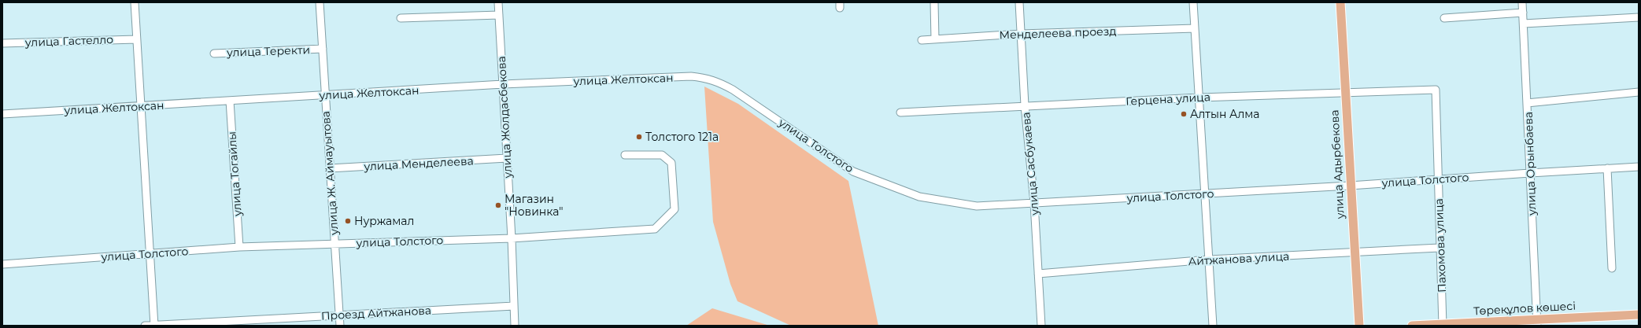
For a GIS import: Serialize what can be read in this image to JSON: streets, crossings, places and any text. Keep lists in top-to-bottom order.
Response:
{
  "streets": {
    "main road": ["улица Адырбекова", "Төреқұлов көшесі"],
    "street": [
      "Менделеева проезд",
      "улица Гастелло",
      "улица Теректи",
      "улица Желтоксан",
      "Герцена улица",
      "улица Жолдасбекова",
      "улица Толстого",
      "улица Менделеева",
      "улица Сасбукаева",
      "улица Орынбаева",
      "улица Ж. Аймауытова",
      "улица Тогайлы",
      "Пахомова улица",
      "Айтжанова улица",
      "Проезд Айтжанова"
    ]
  },
  "crossings": [
    ["Менделеева проезд", "улица Сасбукаева"],
    ["улица Теректи", "улица Ж. Аймауытова"],
    ["улица Желтоксан", "улица Жолдасбекова"],
    ["улица Желтоксан", "улица Толстого"],
    ["улица Желтоксан", "улица Ж. Аймауытова"],
    ["улица Желтоксан", "улица Тогайлы"],
    ["Герцена улица", "улица Сасбукаева"],
    ["Герцена улица", "улица Адырбекова"],
    ["Герцена улица", "Пахомова улица"],
    ["улица Жолдасбекова", "улица Толстого"],
    ["улица Жолдасбекова", "улица Менделеева"],
    ["улица Жолдасбекова", "Проезд Айтжанова"],
    ["улица Толстого", "улица Сасбукаева"],
    ["улица Толстого", "улица Орынбаева"],
    ["улица Толстого", "улица Адырбекова"],
    ["улица Толстого", "улица Ж. Аймауытова"],
    ["улица Толстого", "улица Тогайлы"],
    ["улица Толстого", "Пахомова улица"],
    ["улица Менделеева", "улица Ж. Аймауытова"],
    ["улица Сасбукаева", "Айтжанова улица"],
    ["улица Орынбаева", "Төреқұлов көшесі"],
    ["улица Адырбекова", "Айтжанова улица"],
    ["улица Ж. Аймауытова", "Проезд Айтжанова"],
    ["Пахомова улица", "Айтжанова улица"],
    ["Пахомова улица", "Төреқұлов көшесі"]
  ],
  "places": [
    "Алтын Алма",
    "Толстого 121а",
    "Магазин \"Новинка\"",
    "Нуржамал"
  ]
}
